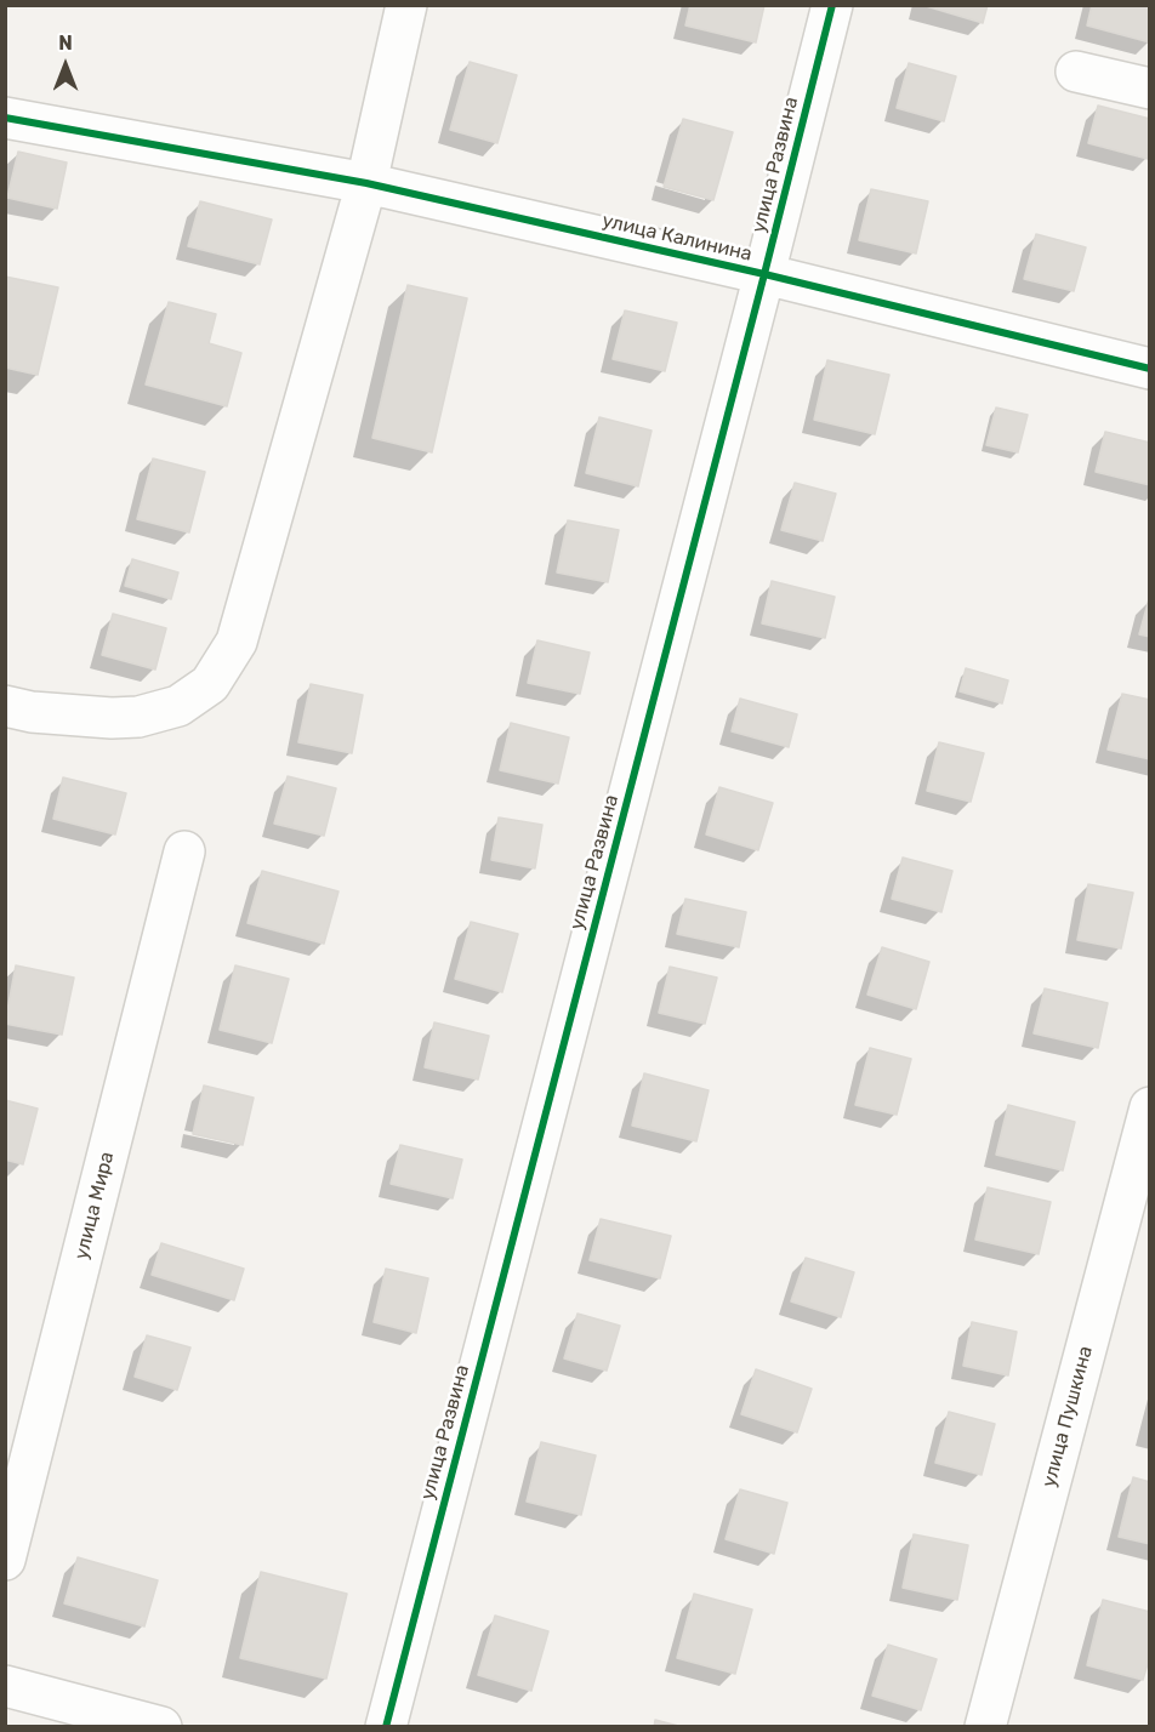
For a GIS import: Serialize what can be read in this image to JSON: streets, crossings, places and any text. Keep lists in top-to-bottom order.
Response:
{
  "streets": {
    "street": [
      "улица Развина",
      "улица Калинина",
      "улица Мира",
      "улица Пушкина"
    ]
  },
  "crossings": [
    ["улица Развина", "улица Калинина"]
  ],
  "north": "top"
}
